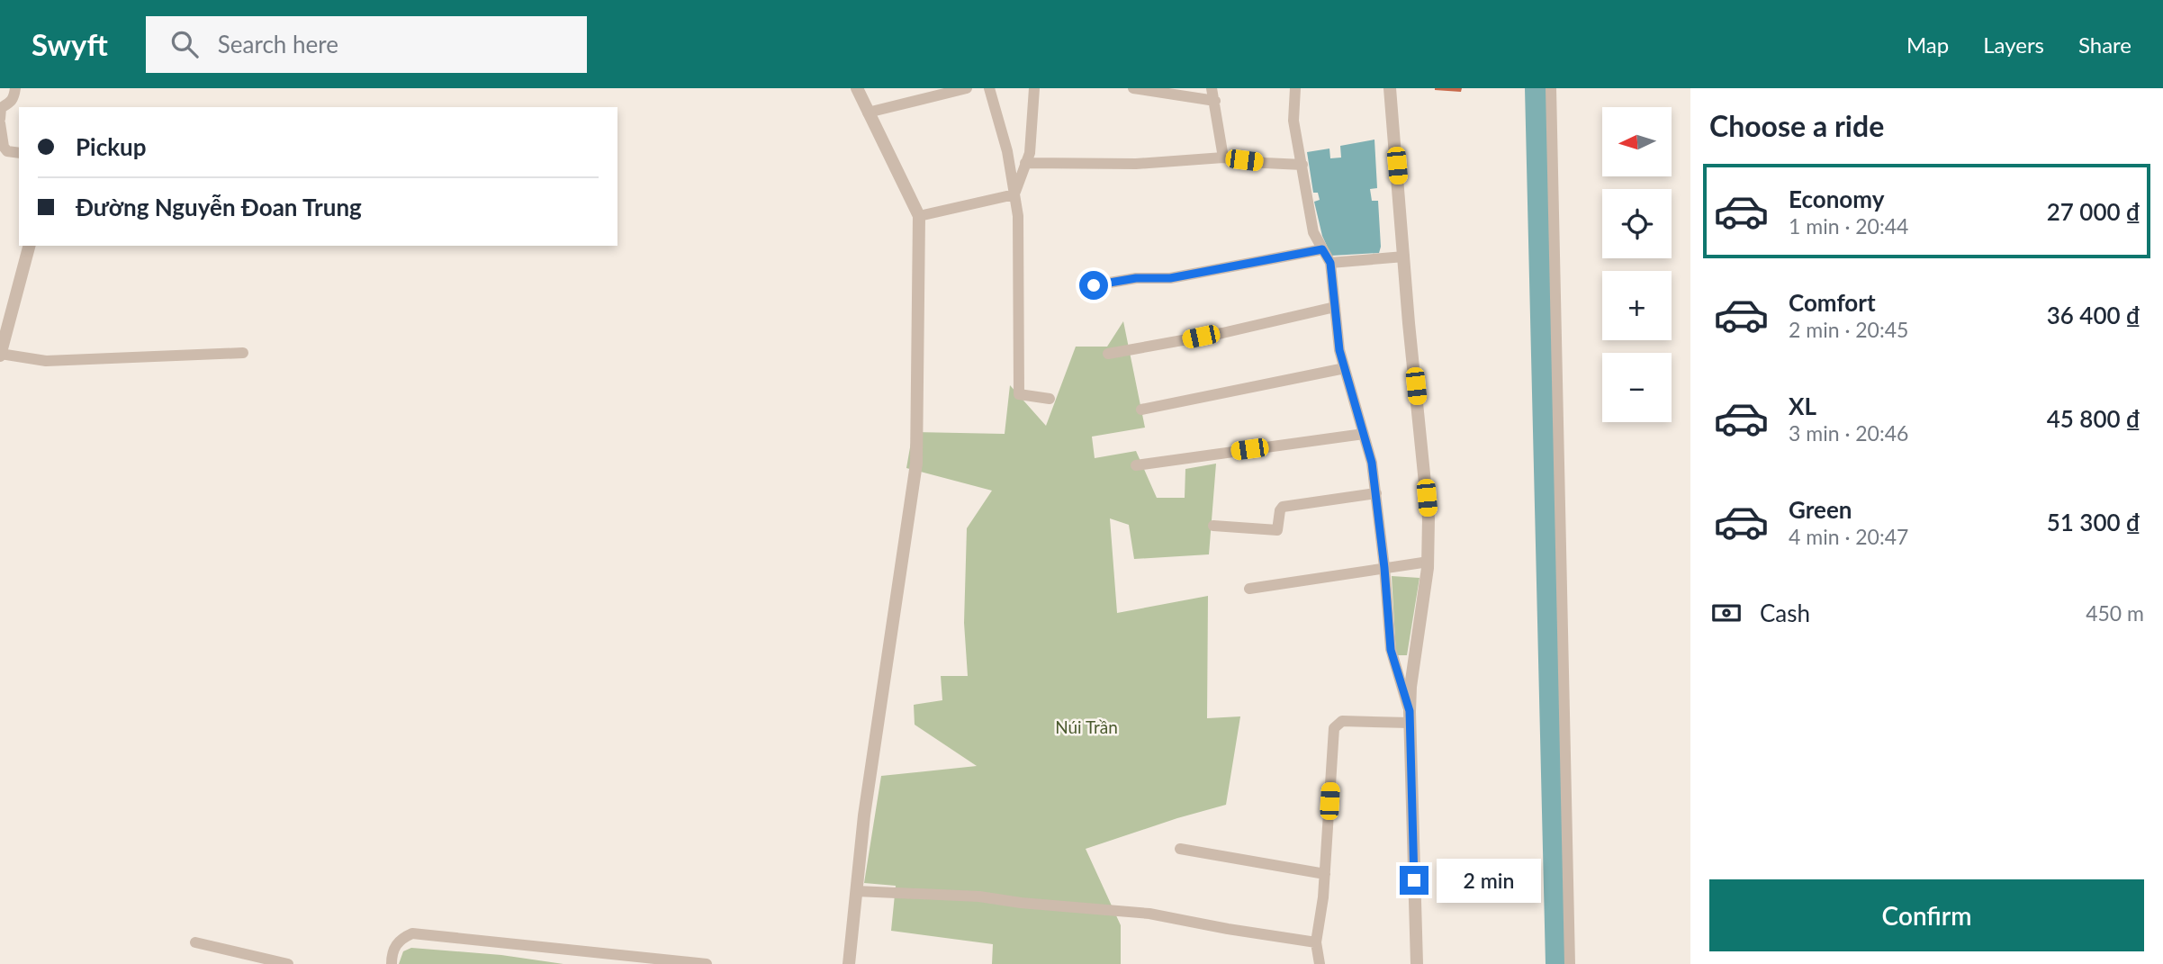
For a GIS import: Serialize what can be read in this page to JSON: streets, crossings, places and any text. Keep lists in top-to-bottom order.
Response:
{
  "parks": ["Núi Trần"],
  "north": "left",
  "page": {
    "header": "Swyft",
    "search": "Search here",
    "nav": ["Map", "Layers", "Share"],
    "heading": "Choose a ride",
    "map_buttons": ["+", "−"],
    "banner": ["Pickup", "Đường Nguyễn Đoan Trung"],
    "list": [
      {
        "name": "Economy",
        "note": "1 min · 20:44",
        "value": "27 000 ₫"
      },
      {
        "name": "Comfort",
        "note": "2 min · 20:45",
        "value": "36 400 ₫"
      },
      {
        "name": "XL",
        "note": "3 min · 20:46",
        "value": "45 800 ₫"
      },
      {
        "name": "Green",
        "note": "4 min · 20:47",
        "value": "51 300 ₫"
      }
    ],
    "pay": ["Cash", "450 m"],
    "bubble": "2 min",
    "buttons": "Confirm"
  }
}
